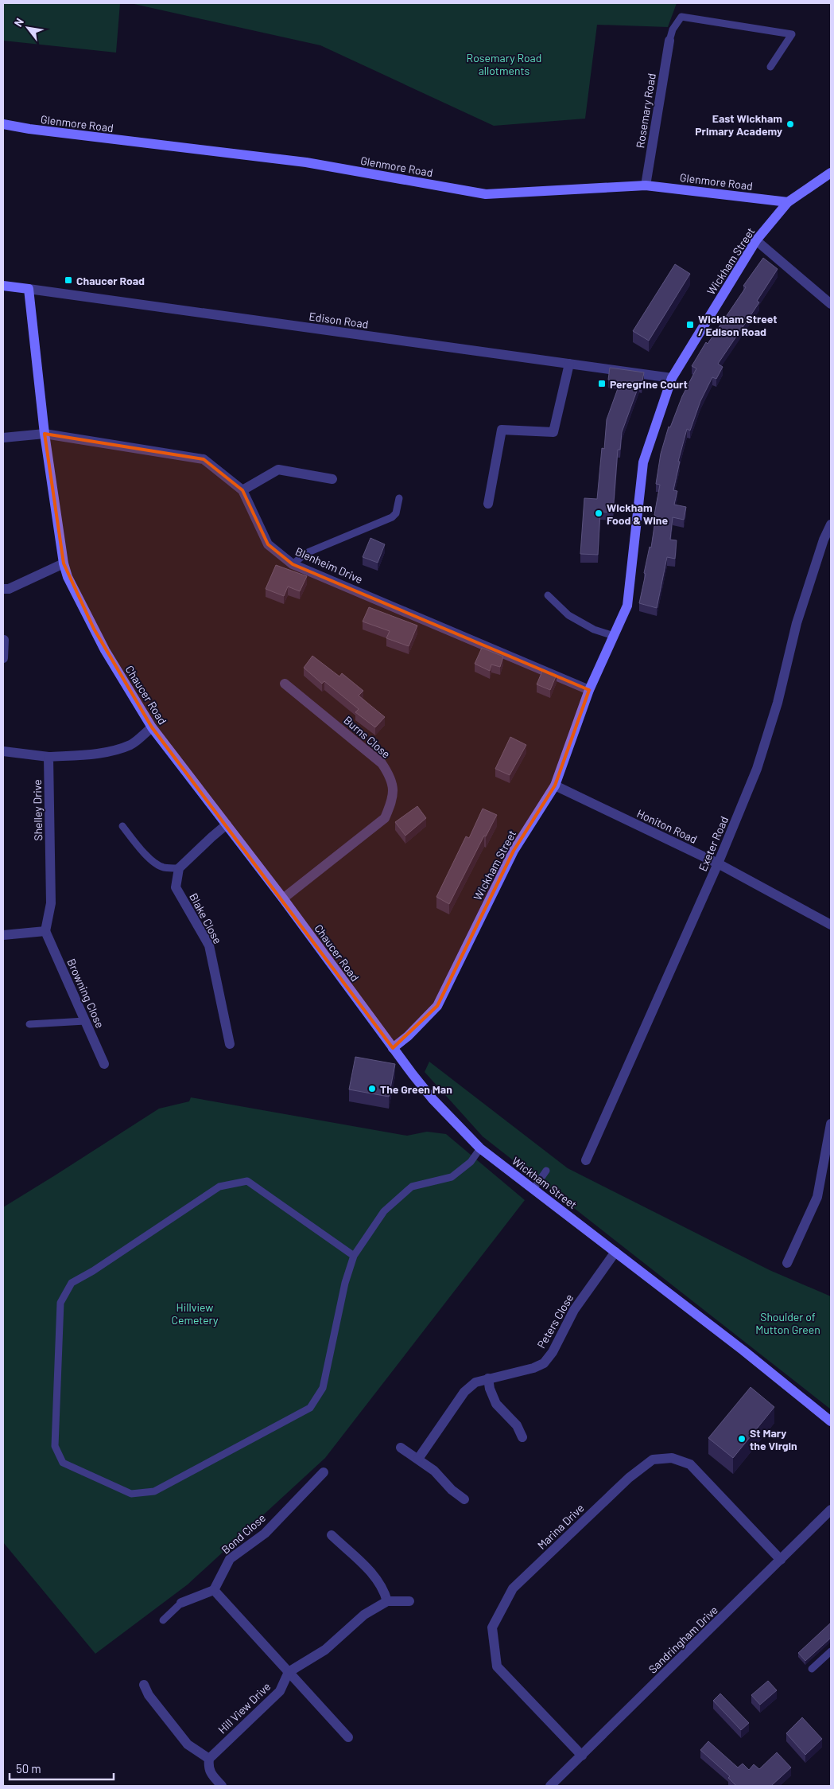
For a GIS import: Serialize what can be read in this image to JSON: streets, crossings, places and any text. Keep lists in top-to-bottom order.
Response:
{
  "streets": {
    "street": [
      "Rosemary Road",
      "Glenmore Road",
      "Wickham Street",
      "Edison Road",
      "Blenheim Drive",
      "Chaucer Road",
      "Burns Close",
      "Shelley Drive",
      "Honiton Road",
      "Exeter Road",
      "Blake Close",
      "Browning Close",
      "Peters Close",
      "Marina Drive",
      "Bond Close",
      "Sandringham Drive",
      "Hill View Drive"
    ]
  },
  "crossings": [
    ["Rosemary Road", "Glenmore Road"],
    ["Glenmore Road", "Wickham Street"],
    ["Wickham Street", "Edison Road"],
    ["Wickham Street", "Blenheim Drive"],
    ["Wickham Street", "Chaucer Road"],
    ["Wickham Street", "Honiton Road"],
    ["Wickham Street", "Peters Close"],
    ["Edison Road", "Chaucer Road"],
    ["Blenheim Drive", "Chaucer Road"],
    ["Chaucer Road", "Burns Close"],
    ["Shelley Drive", "Browning Close"],
    ["Honiton Road", "Exeter Road"],
    ["Marina Drive", "Sandringham Drive"]
  ],
  "parks": ["Rosemary Road allotments", "Hillview Cemetery", "Shoulder of Mutton Green"],
  "places": {
    "other": [
      "East Wickham Primary Academy",
      "Wickham Food & Wine",
      "The Green Man",
      "St Mary the Virgin"
    ],
    "transit": ["Chaucer Road", "Wickham Street / Edison Road", "Peregrine Court"]
  },
  "scale_bar": "50 m",
  "north": "top left"
}
